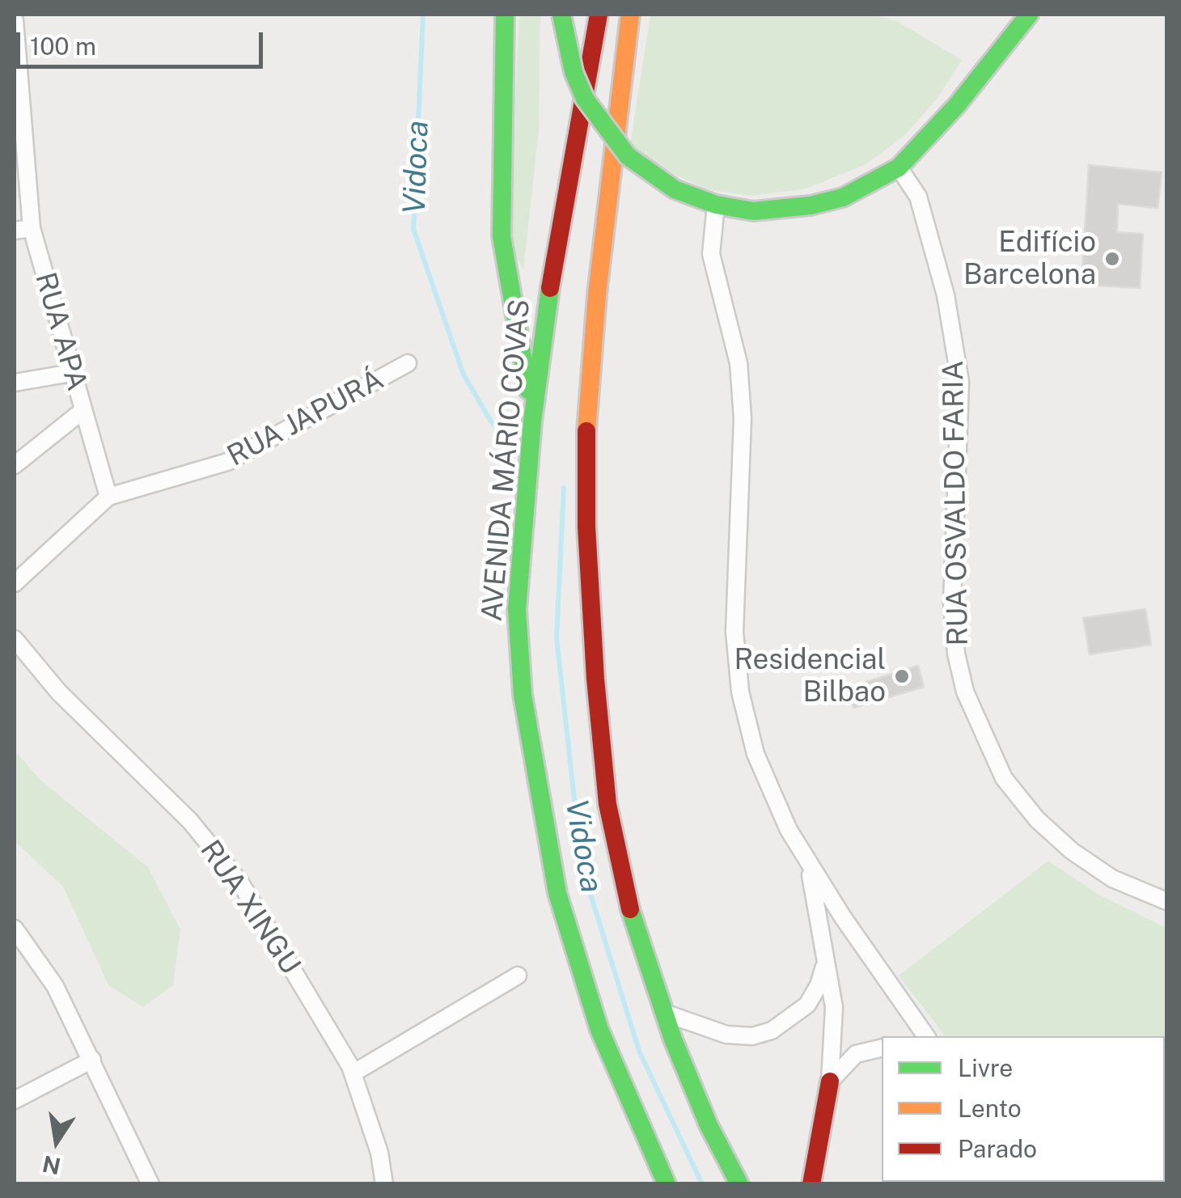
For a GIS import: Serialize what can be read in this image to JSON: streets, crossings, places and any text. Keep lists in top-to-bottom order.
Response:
{
  "streets": {
    "main road": ["AVENIDA MÁRIO COVAS"],
    "street": [
      "RUA APA",
      "RUA JAPURÁ",
      "RUA OSVALDO FARIA",
      "RUA XINGU"
    ]
  },
  "crossings": [
    ["RUA APA", "RUA JAPURÁ"]
  ],
  "water": ["Vidoca"],
  "places": ["Edifício Barcelona", "Residencial Bilbao"],
  "legend": ["Livre", "Lento", "Parado"],
  "scale_bar": "100 m",
  "north": "bottom"
}
